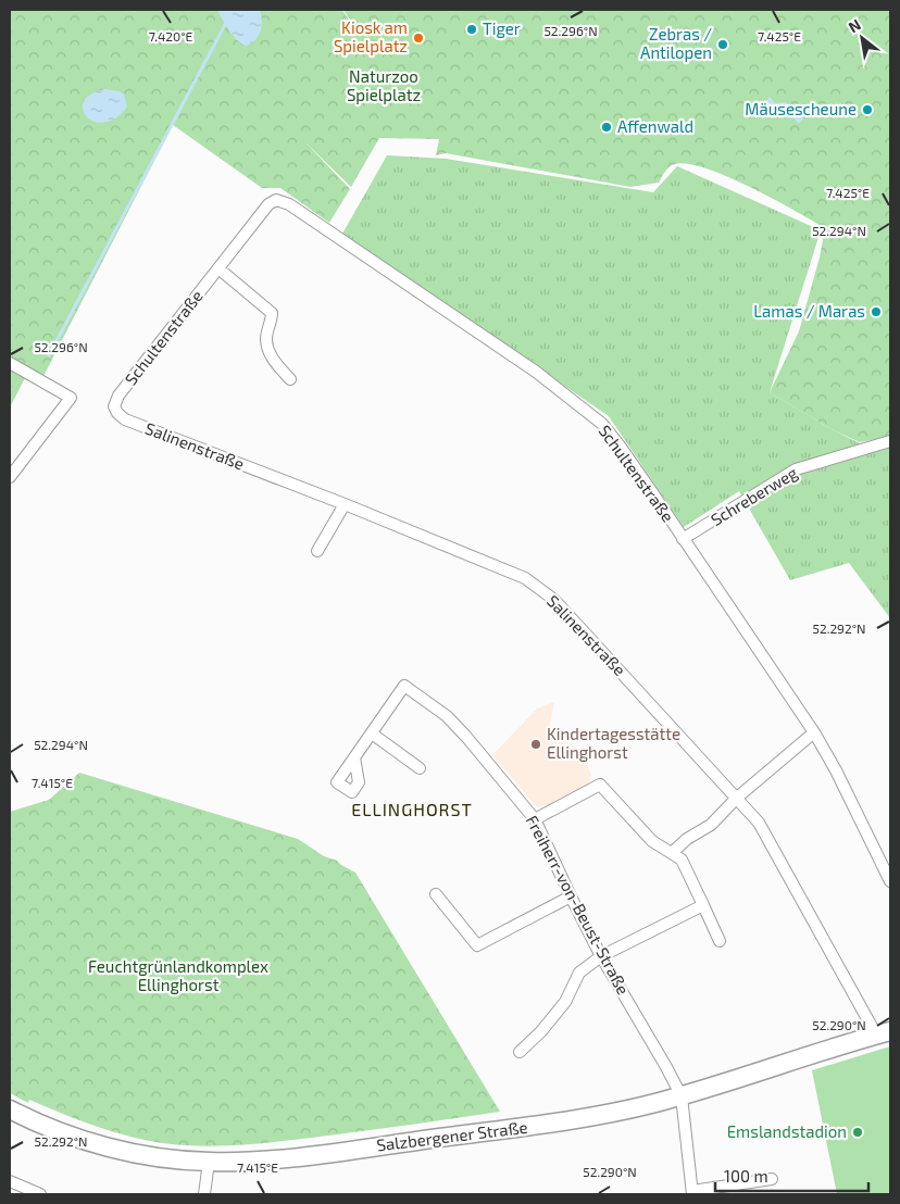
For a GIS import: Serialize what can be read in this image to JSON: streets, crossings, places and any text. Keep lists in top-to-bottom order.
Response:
{
  "streets": {
    "main road": ["Salzbergener Straße"],
    "street": [
      "Schultenstraße",
      "Salinenstraße",
      "Schreberweg",
      "Freiherr-von-Beust-Straße"
    ]
  },
  "crossings": [
    ["Schultenstraße", "Salinenstraße"],
    ["Schultenstraße", "Schreberweg"],
    ["Salinenstraße", "Salzbergener Straße"],
    ["Freiherr-von-Beust-Straße", "Salzbergener Straße"]
  ],
  "districts": ["ELLINGHORST"],
  "parks": ["Naturzoo Spielplatz", "Feuchtgrünlandkomplex Ellinghorst"],
  "places": [
    "Tiger",
    "Kiosk am Spielplatz",
    "Zebras / Antilopen",
    "Mäusescheune",
    "Affenwald",
    "Lamas / Maras",
    "Kindertagesstätte Ellinghorst",
    "Emslandstadion"
  ],
  "scale_bar": "100 m",
  "north": "top left",
  "coordinates": [
    "52.296°N",
    "7.420°E",
    "7.425°E",
    "52.294°N",
    "52.292°N",
    "7.415°E",
    "52.290°N"
  ]
}
